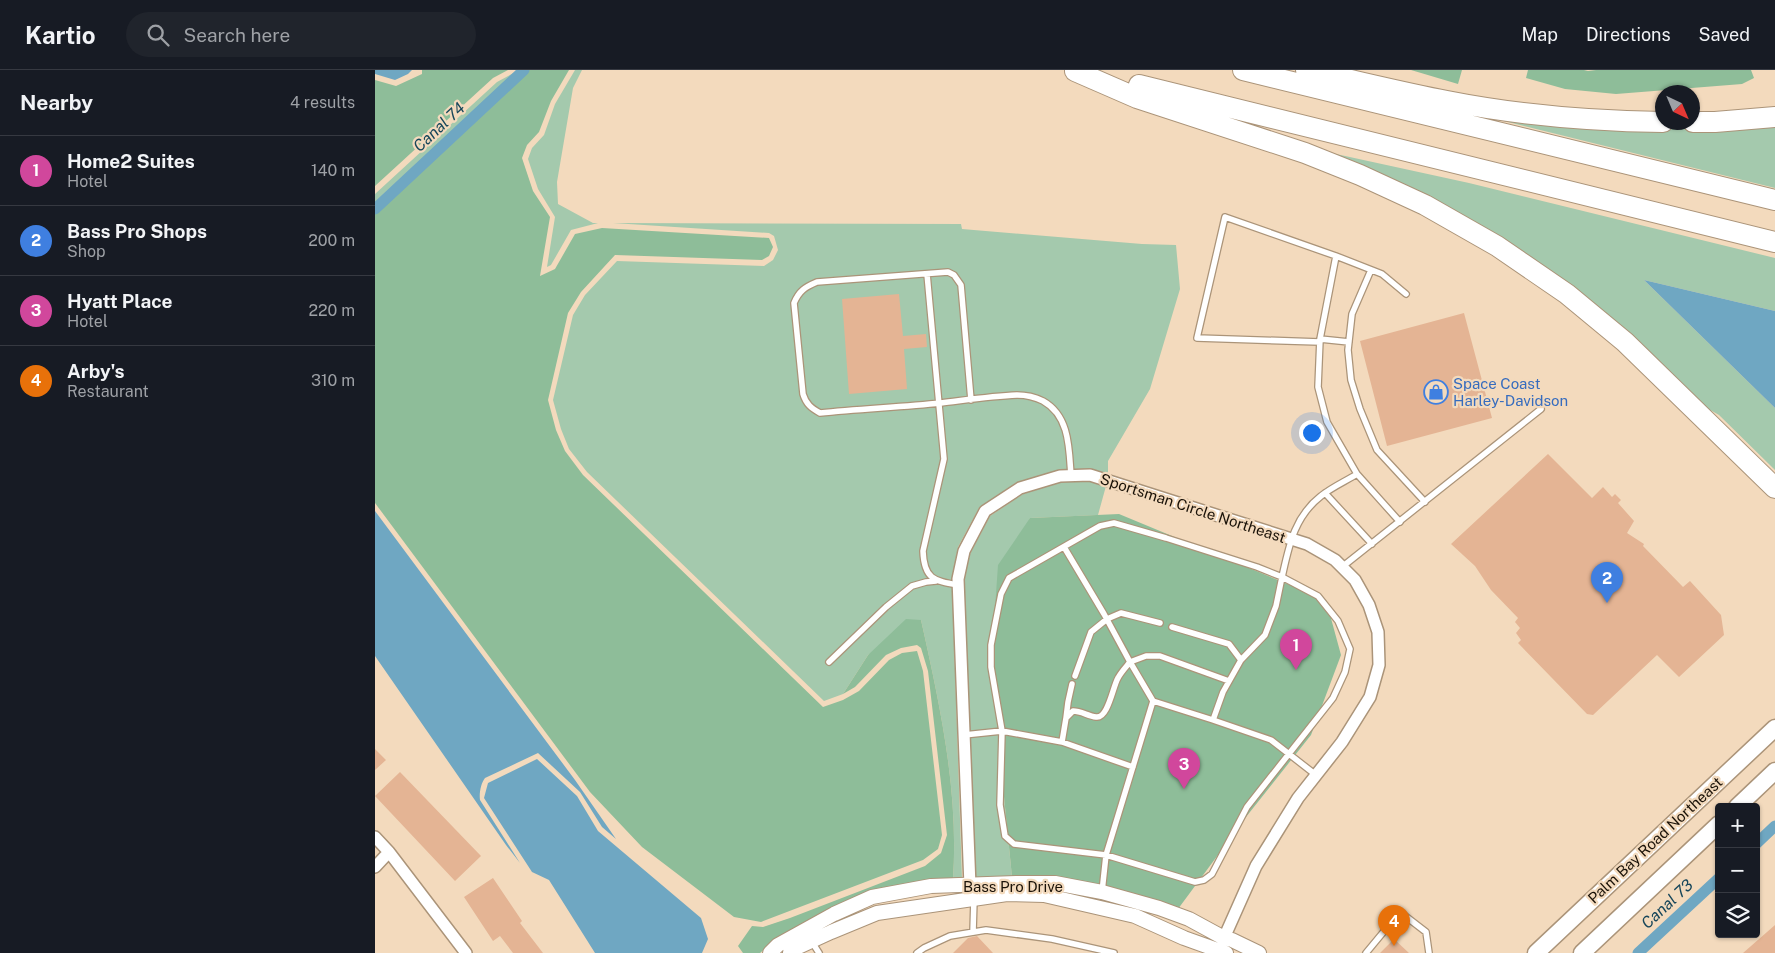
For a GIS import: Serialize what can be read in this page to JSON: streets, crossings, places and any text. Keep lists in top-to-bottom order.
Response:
{
  "streets": {
    "main road": ["Palm Bay Road Northeast"],
    "street": ["Sportsman Circle Northeast", "Bass Pro Drive"]
  },
  "crossings": [
    ["Sportsman Circle Northeast", "Bass Pro Drive"]
  ],
  "water": ["Canal 74", "Canal 73"],
  "places": {
    "shop": ["Space Coast Harley-Davidson"]
  },
  "north": "bottom right",
  "page": {
    "header": "Kartio",
    "search": "Search here",
    "nav": ["Map", "Directions", "Saved"],
    "heading": ["Nearby", "4 results"],
    "list": [
      {
        "mark": "1",
        "name": "Home2 Suites",
        "note": "Hotel",
        "value": "140 m"
      },
      {
        "mark": "2",
        "name": "Bass Pro Shops",
        "note": "Shop",
        "value": "200 m"
      },
      {
        "mark": "3",
        "name": "Hyatt Place",
        "note": "Hotel",
        "value": "220 m"
      },
      {
        "mark": "4",
        "name": "Arby's",
        "note": "Restaurant",
        "value": "310 m"
      }
    ],
    "pins": [
      "2",
      "1",
      "3",
      "4"
    ],
    "map_buttons": ["+", "−"]
  }
}
